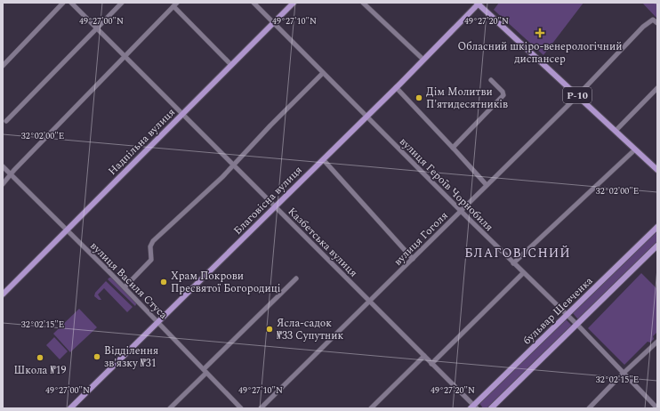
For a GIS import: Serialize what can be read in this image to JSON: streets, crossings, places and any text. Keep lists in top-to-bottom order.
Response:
{
  "streets": {
    "main road": [
      "Р-10",
      "Надпільна вулиця",
      "Благовісна вулиця",
      "бульвар Шевченка"
    ],
    "street": [
      "вулиця Героїв Чорнобиля",
      "вулиця Гоголя",
      "Казбетська вулиця",
      "вулиця Василя Стуса"
    ]
  },
  "crossings": [
    ["Р-10", "Благовісна вулиця"],
    ["Р-10", "вулиця Гоголя"],
    ["Надпільна вулиця", "вулиця Героїв Чорнобиля"],
    ["Надпільна вулиця", "Казбетська вулиця"],
    ["Надпільна вулиця", "вулиця Василя Стуса"],
    ["вулиця Героїв Чорнобиля", "Благовісна вулиця"],
    ["вулиця Героїв Чорнобиля", "вулиця Гоголя"],
    ["вулиця Героїв Чорнобиля", "бульвар Шевченка"],
    ["Благовісна вулиця", "Казбетська вулиця"],
    ["Благовісна вулиця", "вулиця Василя Стуса"],
    ["вулиця Гоголя", "Казбетська вулиця"],
    ["Казбетська вулиця", "бульвар Шевченка"]
  ],
  "districts": ["БЛАГОВІСНИЙ"],
  "places": {
    "health": ["Обласний шкіро-венерологічний диспансер"],
    "other": [
      "Дім Молитви П'ятидесятників",
      "Храм Покрови Пресвятої Богородиці",
      "Ясла-садок №33 Супутник",
      "Відділення зв'язку №31",
      "Школа №19"
    ]
  },
  "coordinates": [
    "49°27'00\"N",
    "49°27'10\"N",
    "49°27'20\"N",
    "32°02'00\"E",
    "32°02'15\"E"
  ]
}
